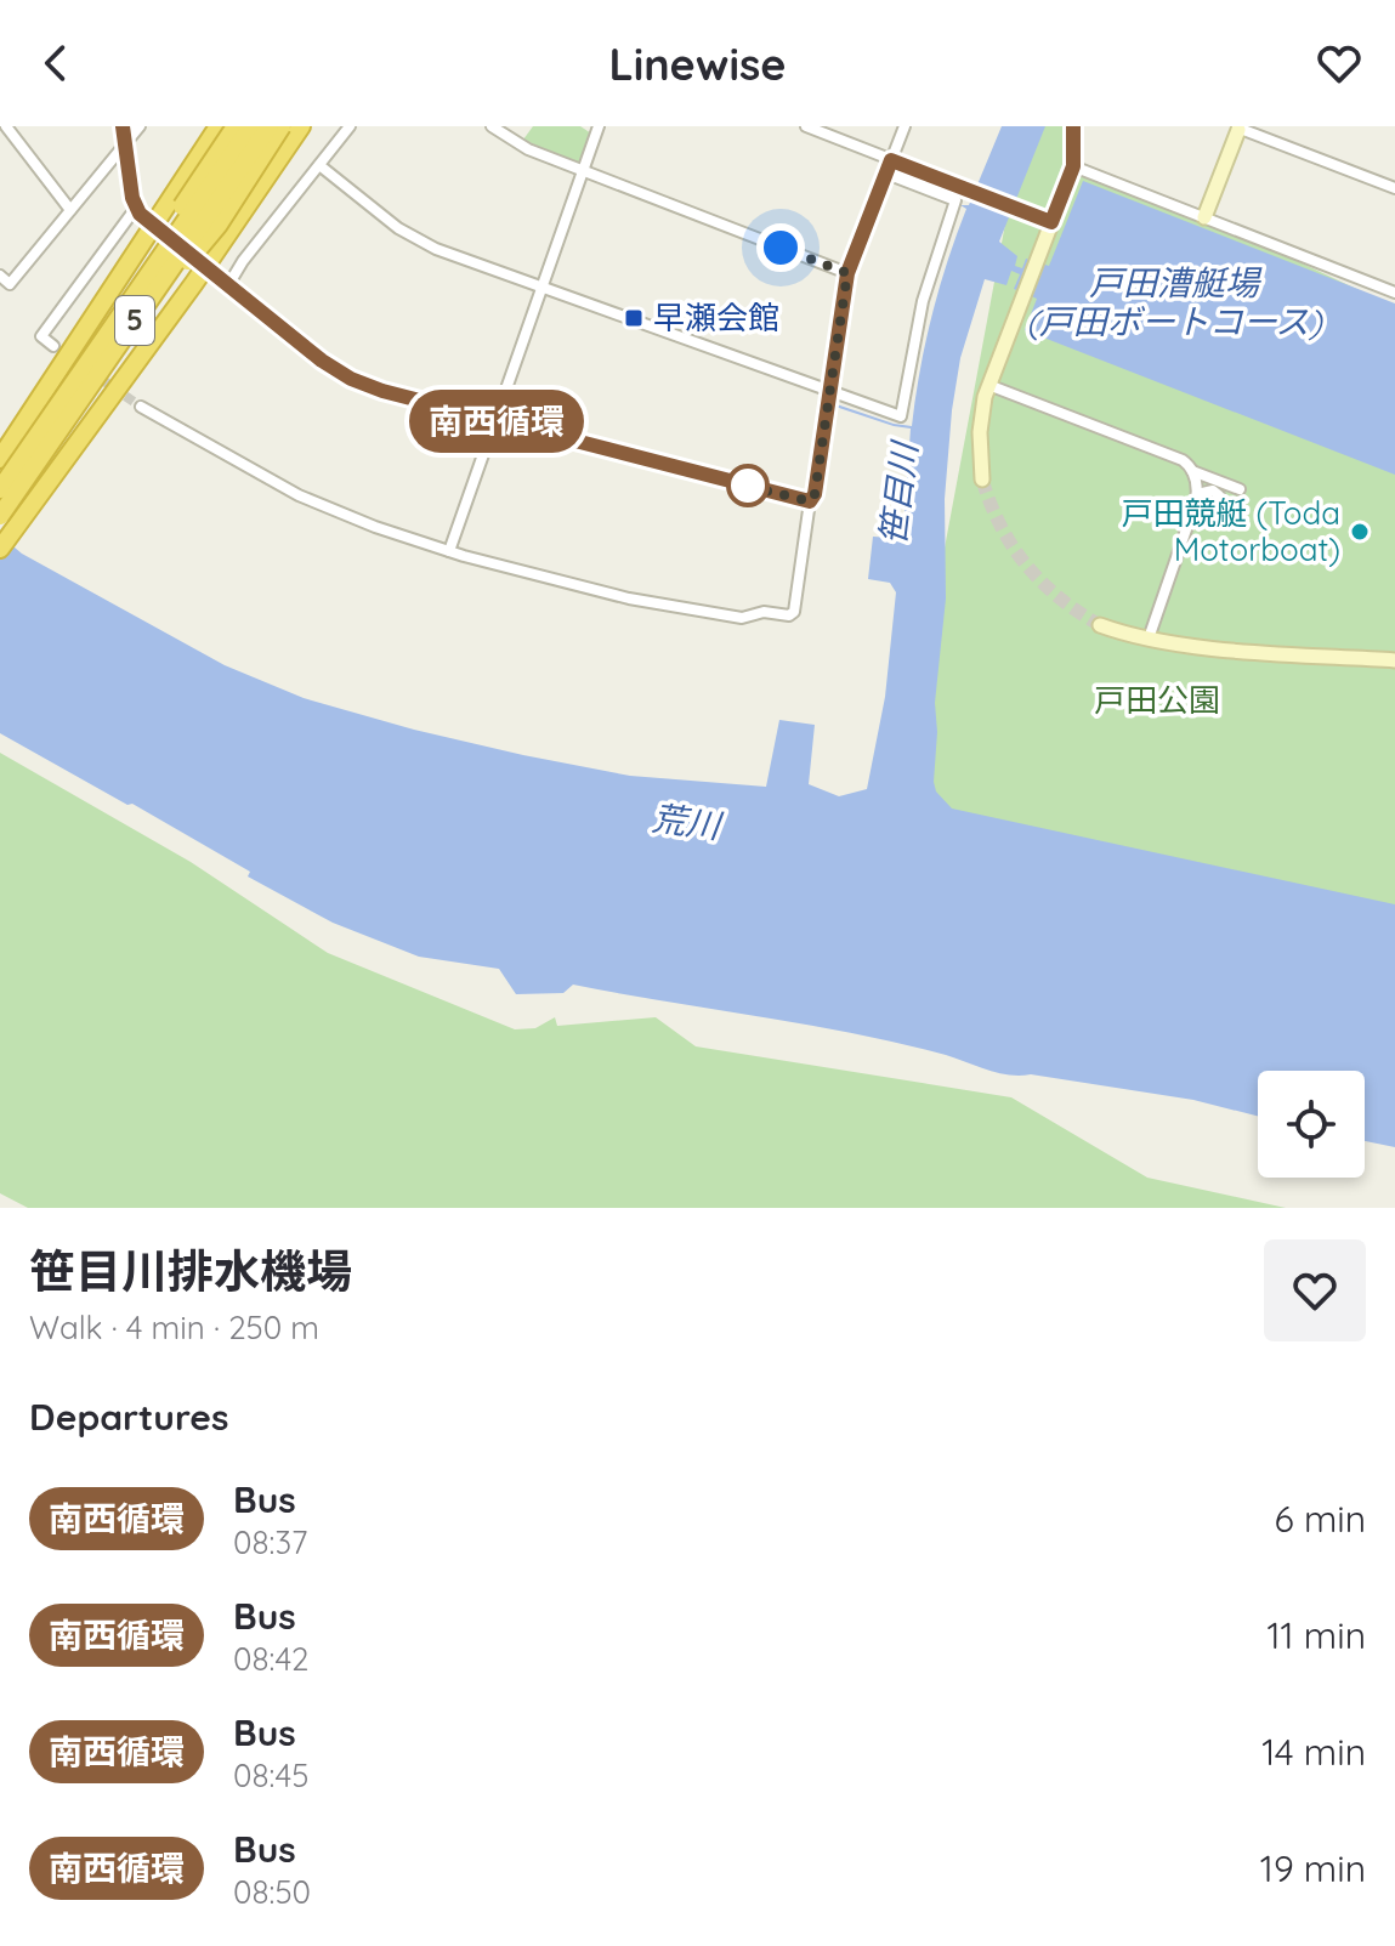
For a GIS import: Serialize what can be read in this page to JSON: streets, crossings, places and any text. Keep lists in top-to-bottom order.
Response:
{
  "streets": {
    "highway": ["5"]
  },
  "water": ["戸田漕艇場 (戸田ボートコース)", "笹目川", "荒川"],
  "parks": ["戸田公園"],
  "places": {
    "transit": ["早瀬会館"],
    "other": ["戸田競艇 (Toda Motorboat)"]
  },
  "lines": ["bus line 南西循環"],
  "page": {
    "header": "Linewise",
    "on_map": "南西循環",
    "heading": [
      ["笹目川排水機場", "Walk · 4 min · 250 m"],
      "Departures"
    ],
    "list": [
      {
        "mark": "南西循環",
        "name": "Bus",
        "note": "08:37",
        "value": "6 min"
      },
      {
        "mark": "南西循環",
        "name": "Bus",
        "note": "08:42",
        "value": "11 min"
      },
      {
        "mark": "南西循環",
        "name": "Bus",
        "note": "08:45",
        "value": "14 min"
      },
      {
        "mark": "南西循環",
        "name": "Bus",
        "note": "08:50",
        "value": "19 min"
      }
    ]
  }
}
